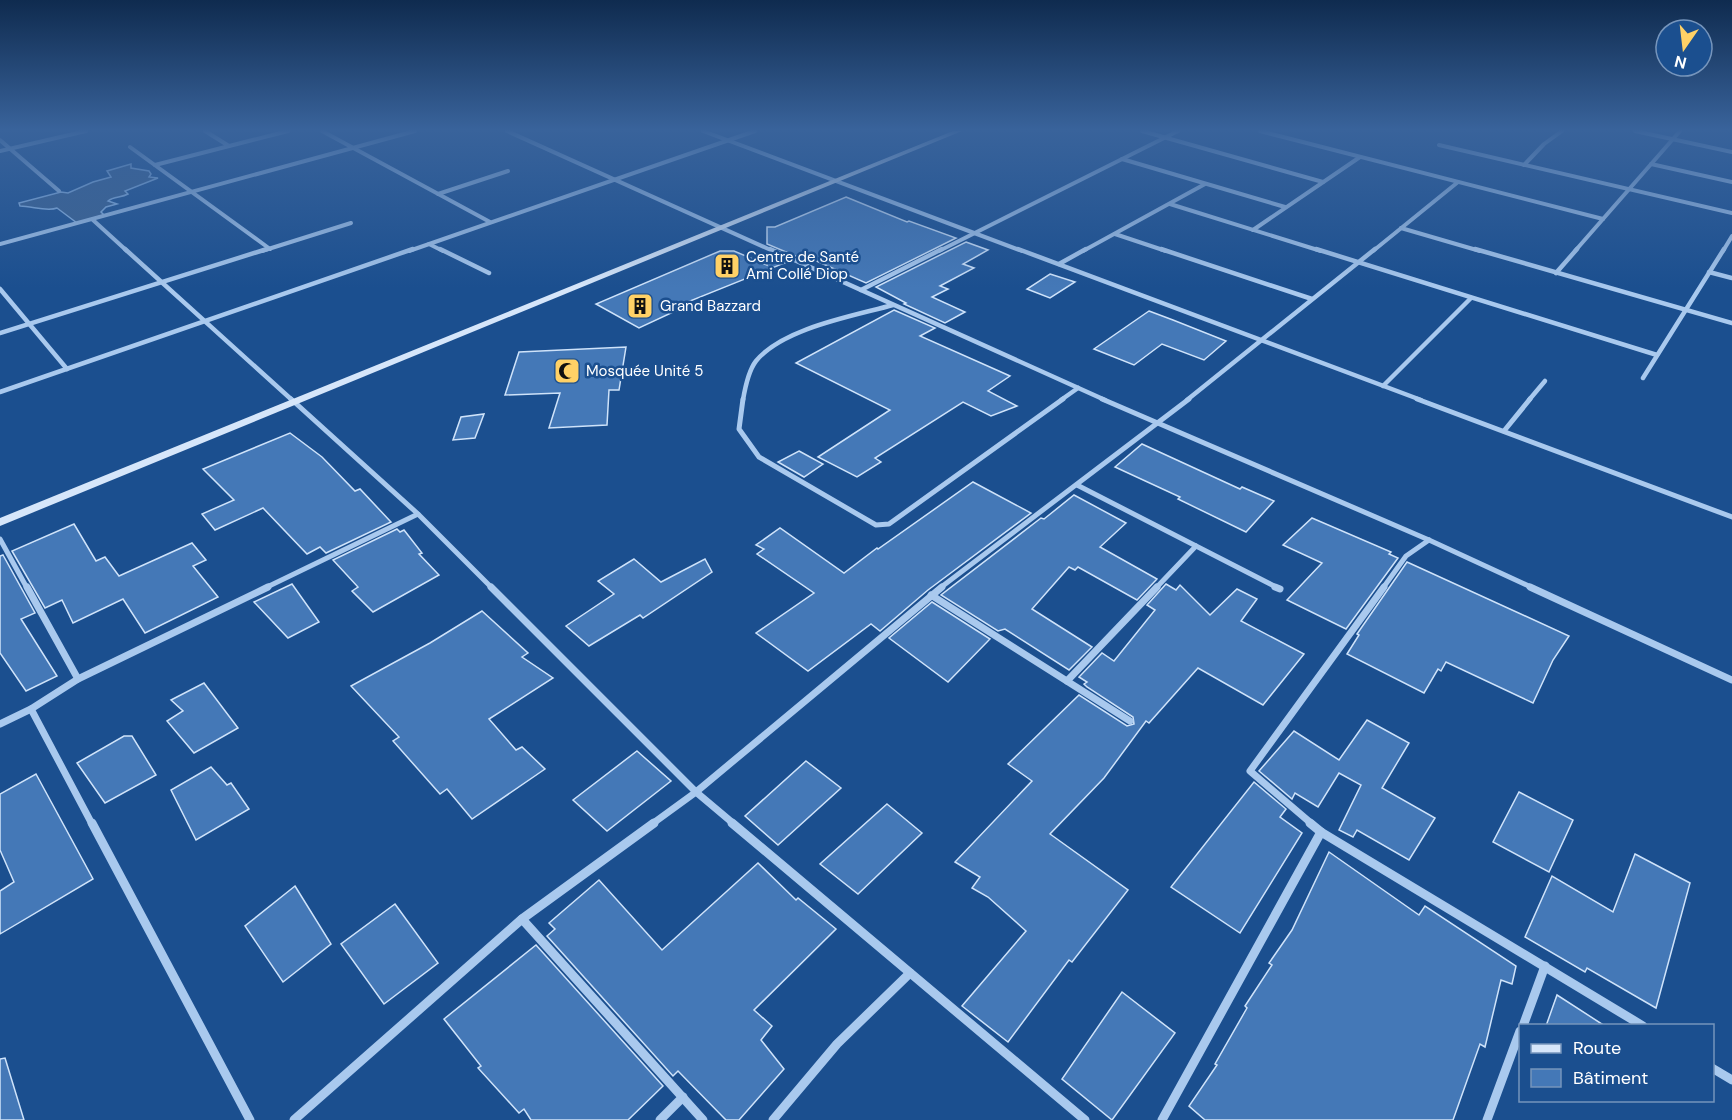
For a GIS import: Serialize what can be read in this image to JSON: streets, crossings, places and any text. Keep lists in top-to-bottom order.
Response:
{
  "places": {
    "building": ["Centre de Santé Ami Collé Diop", "Grand Bazzard"],
    "mosque": ["Mosquée Unité 5"]
  },
  "legend": ["Route", "Bâtiment"],
  "north": "bottom"
}
